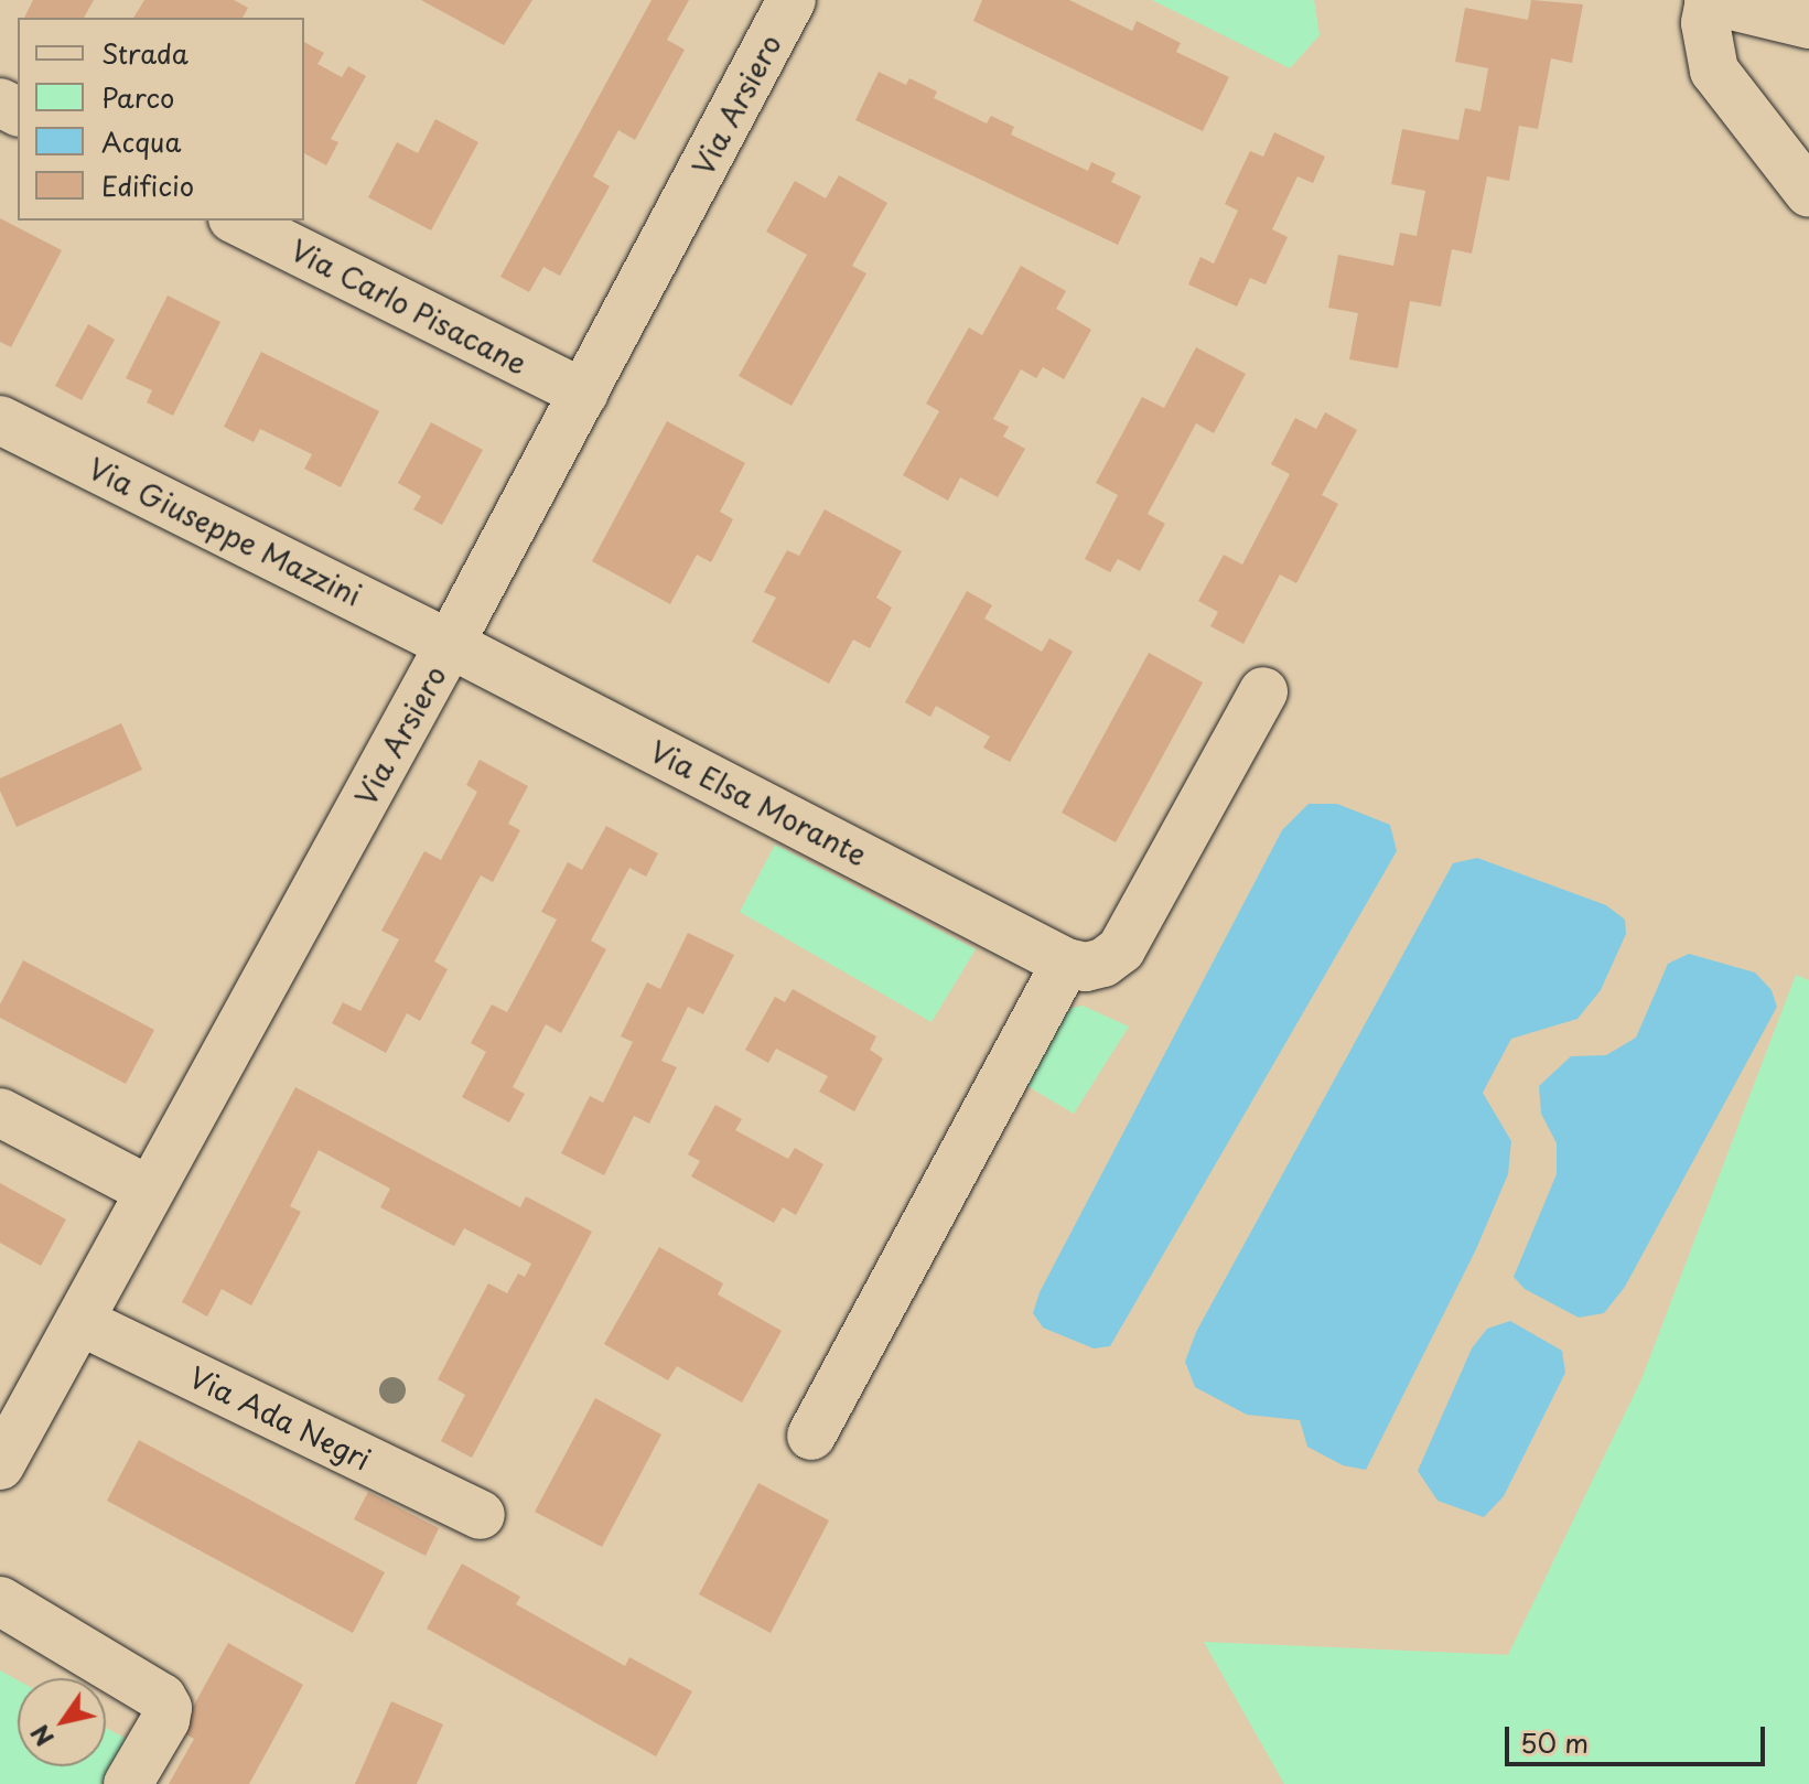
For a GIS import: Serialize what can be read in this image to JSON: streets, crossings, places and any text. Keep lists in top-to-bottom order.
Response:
{
  "streets": {
    "street": [
      "Via Arsiero",
      "Via Carlo Pisacane",
      "Via Giuseppe Mazzini",
      "Via Elsa Morante",
      "Via Ada Negri"
    ]
  },
  "crossings": [
    ["Via Arsiero", "Via Carlo Pisacane"],
    ["Via Arsiero", "Via Giuseppe Mazzini"],
    ["Via Arsiero", "Via Elsa Morante"],
    ["Via Arsiero", "Via Ada Negri"],
    ["Via Giuseppe Mazzini", "Via Elsa Morante"]
  ],
  "legend": [
    "Strada",
    "Parco",
    "Acqua",
    "Edificio"
  ],
  "scale_bar": "50 m",
  "north": "bottom left"
}
